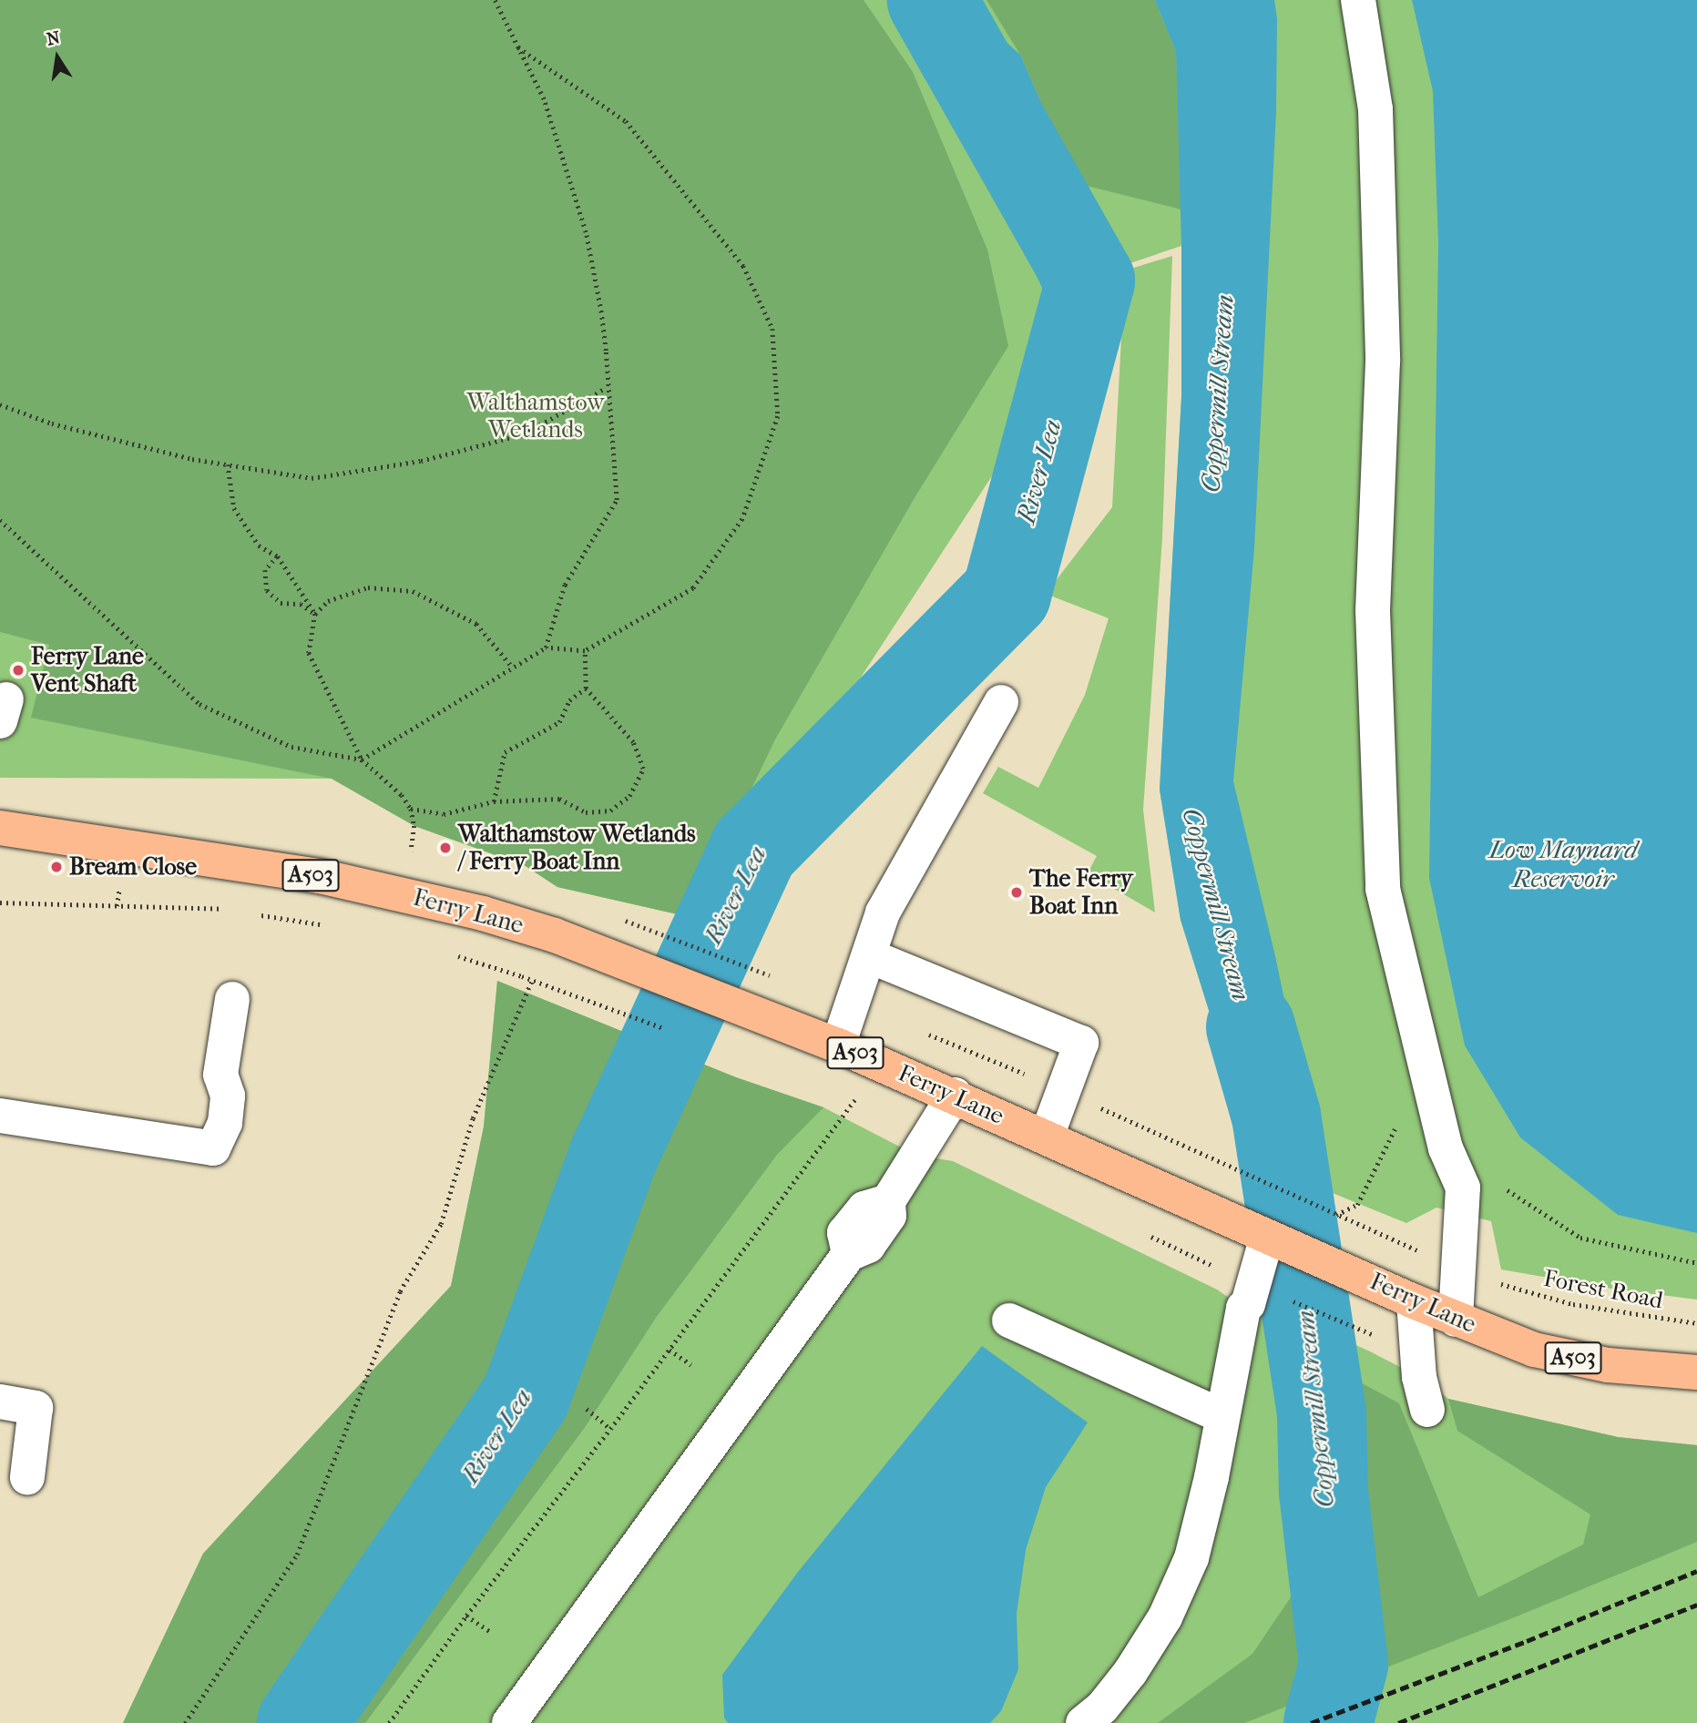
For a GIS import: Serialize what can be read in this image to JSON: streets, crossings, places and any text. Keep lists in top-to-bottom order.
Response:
{
  "streets": {
    "main road": ["A503", "Ferry Lane"],
    "path": ["Forest Road"]
  },
  "water": ["Coppermill Stream", "River Lea", "Low Maynard Reservoir"],
  "parks": ["Walthamstow Wetlands"],
  "places": [
    "Ferry Lane Vent Shaft",
    "Walthamstow Wetlands / Ferry Boat Inn",
    "Bream Close",
    "The Ferry Boat Inn"
  ],
  "north": "top"
}
